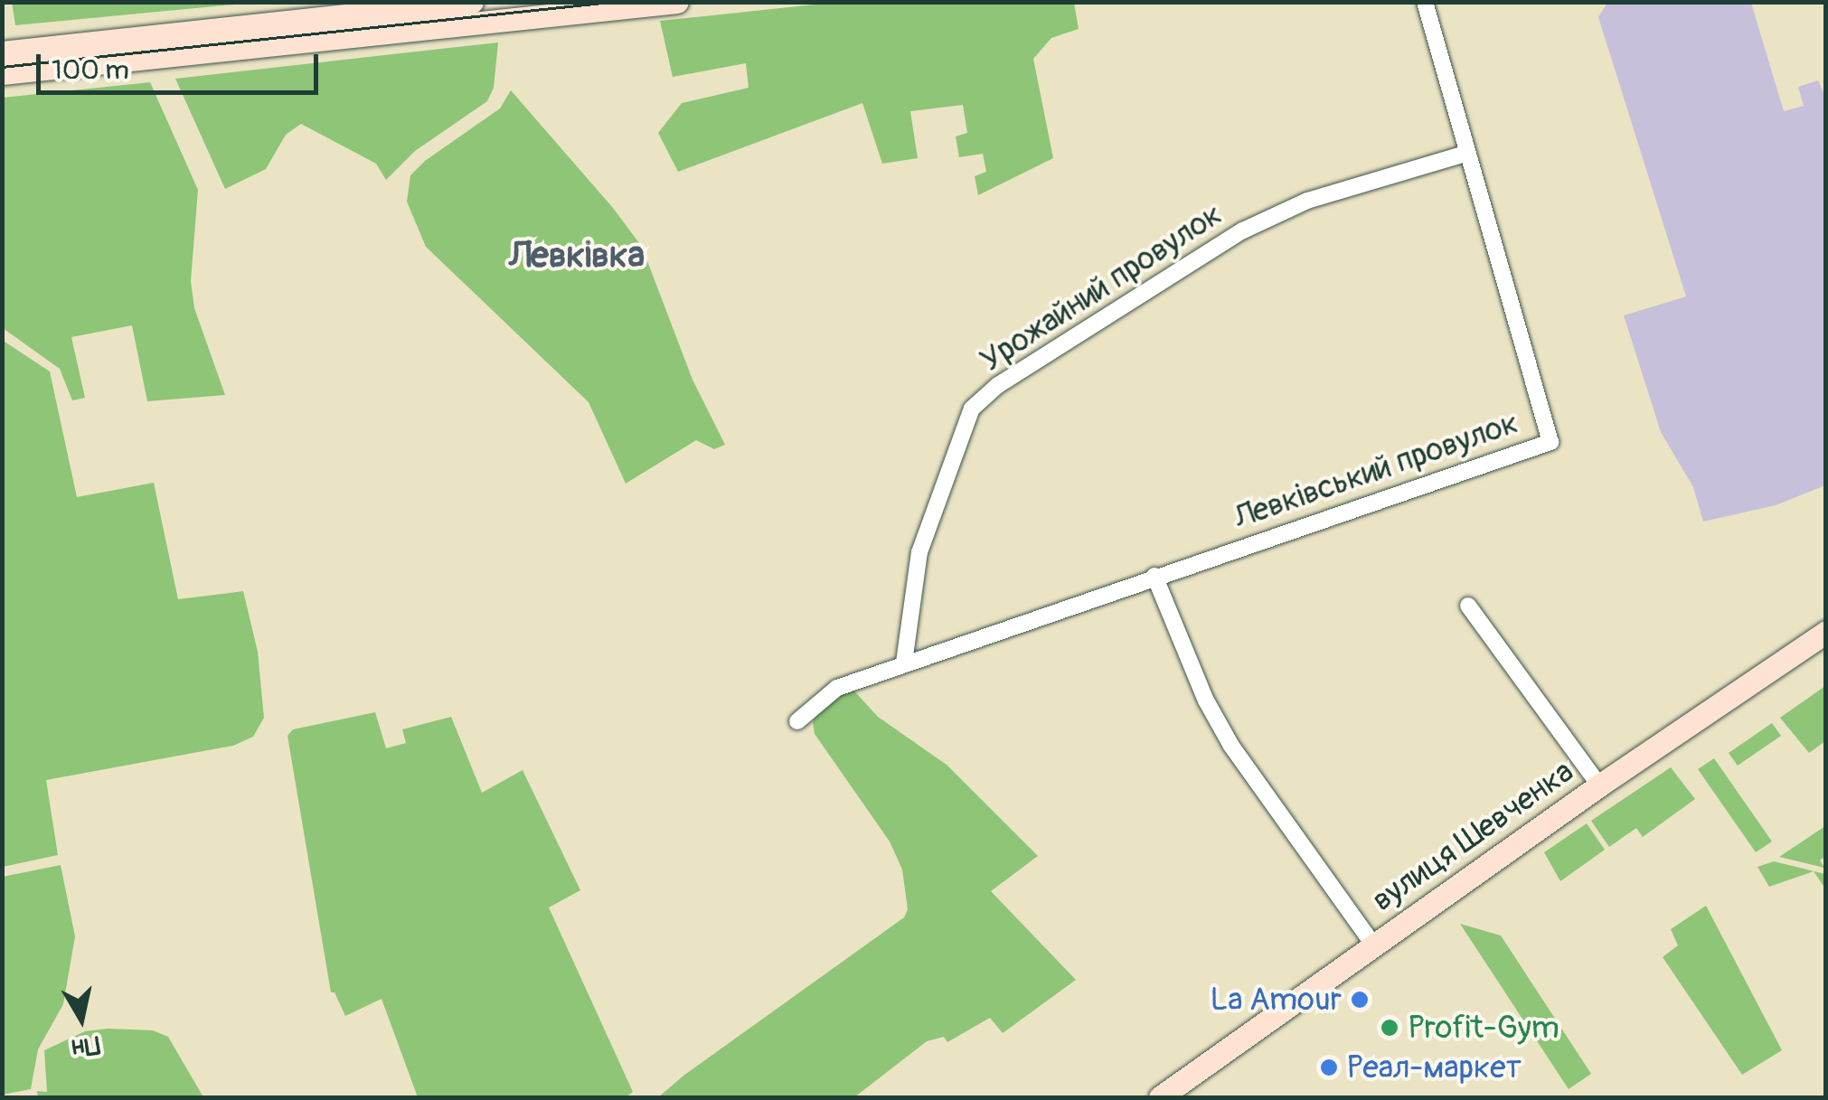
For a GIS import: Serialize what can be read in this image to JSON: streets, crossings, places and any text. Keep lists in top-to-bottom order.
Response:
{
  "streets": {
    "main road": ["вулиця Шевченка"],
    "street": ["Урожайний провулок", "Левківський провулок"]
  },
  "crossings": [
    ["Урожайний провулок", "Левківський провулок"]
  ],
  "districts": ["Левківка"],
  "places": ["La Amour", "Profit-Gym", "Реал-маркет"],
  "scale_bar": "100 m",
  "north": "bottom"
}
